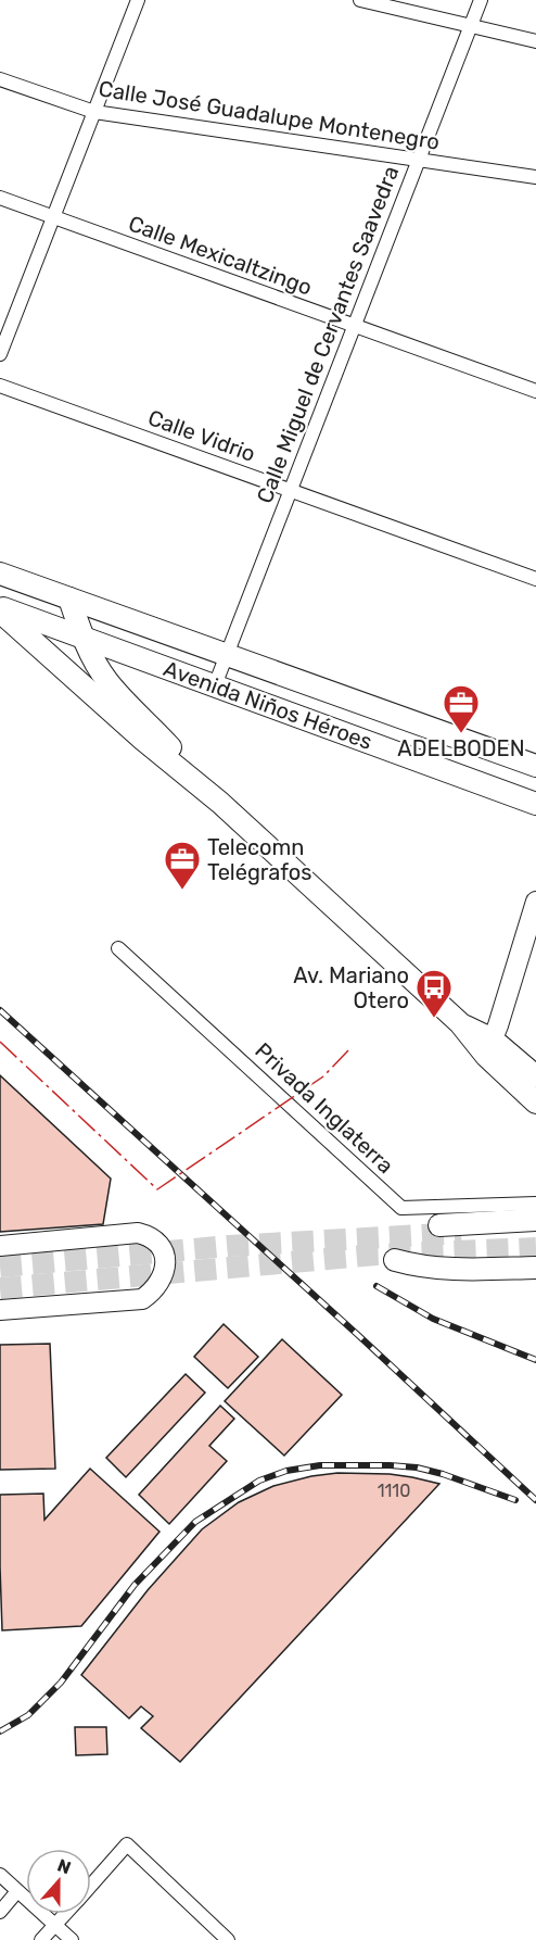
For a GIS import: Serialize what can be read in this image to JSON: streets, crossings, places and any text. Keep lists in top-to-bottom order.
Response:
{
  "streets": {
    "main road": ["Avenida Niños Héroes"],
    "street": [
      "Calle José Guadalupe Montenegro",
      "Calle Mexicaltzingo",
      "Calle Miguel de Cervantes Saavedra",
      "Calle Vidrio",
      "Privada Inglaterra"
    ]
  },
  "crossings": [
    ["Calle José Guadalupe Montenegro", "Calle Miguel de Cervantes Saavedra"],
    ["Calle Mexicaltzingo", "Calle Miguel de Cervantes Saavedra"],
    ["Calle Miguel de Cervantes Saavedra", "Calle Vidrio"],
    ["Calle Miguel de Cervantes Saavedra", "Avenida Niños Héroes"]
  ],
  "places": {
    "office": ["ADELBODEN", "Telecomn Telégrafos"],
    "bus stop": ["Av. Mariano Otero"]
  },
  "house_numbers": ["1110"],
  "north": "top"
}
